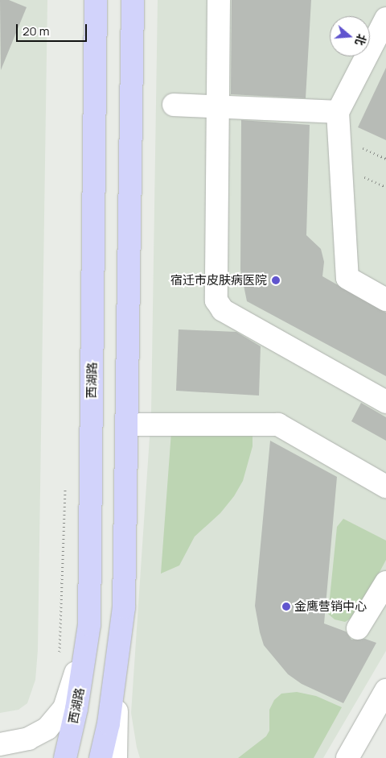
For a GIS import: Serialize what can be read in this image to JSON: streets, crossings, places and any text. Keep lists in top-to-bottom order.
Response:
{
  "streets": {
    "main road": ["西湖路"]
  },
  "places": ["宿迁市皮肤病医院", "金鹰营销中心"],
  "scale_bar": "20 m",
  "north": "right"
}
